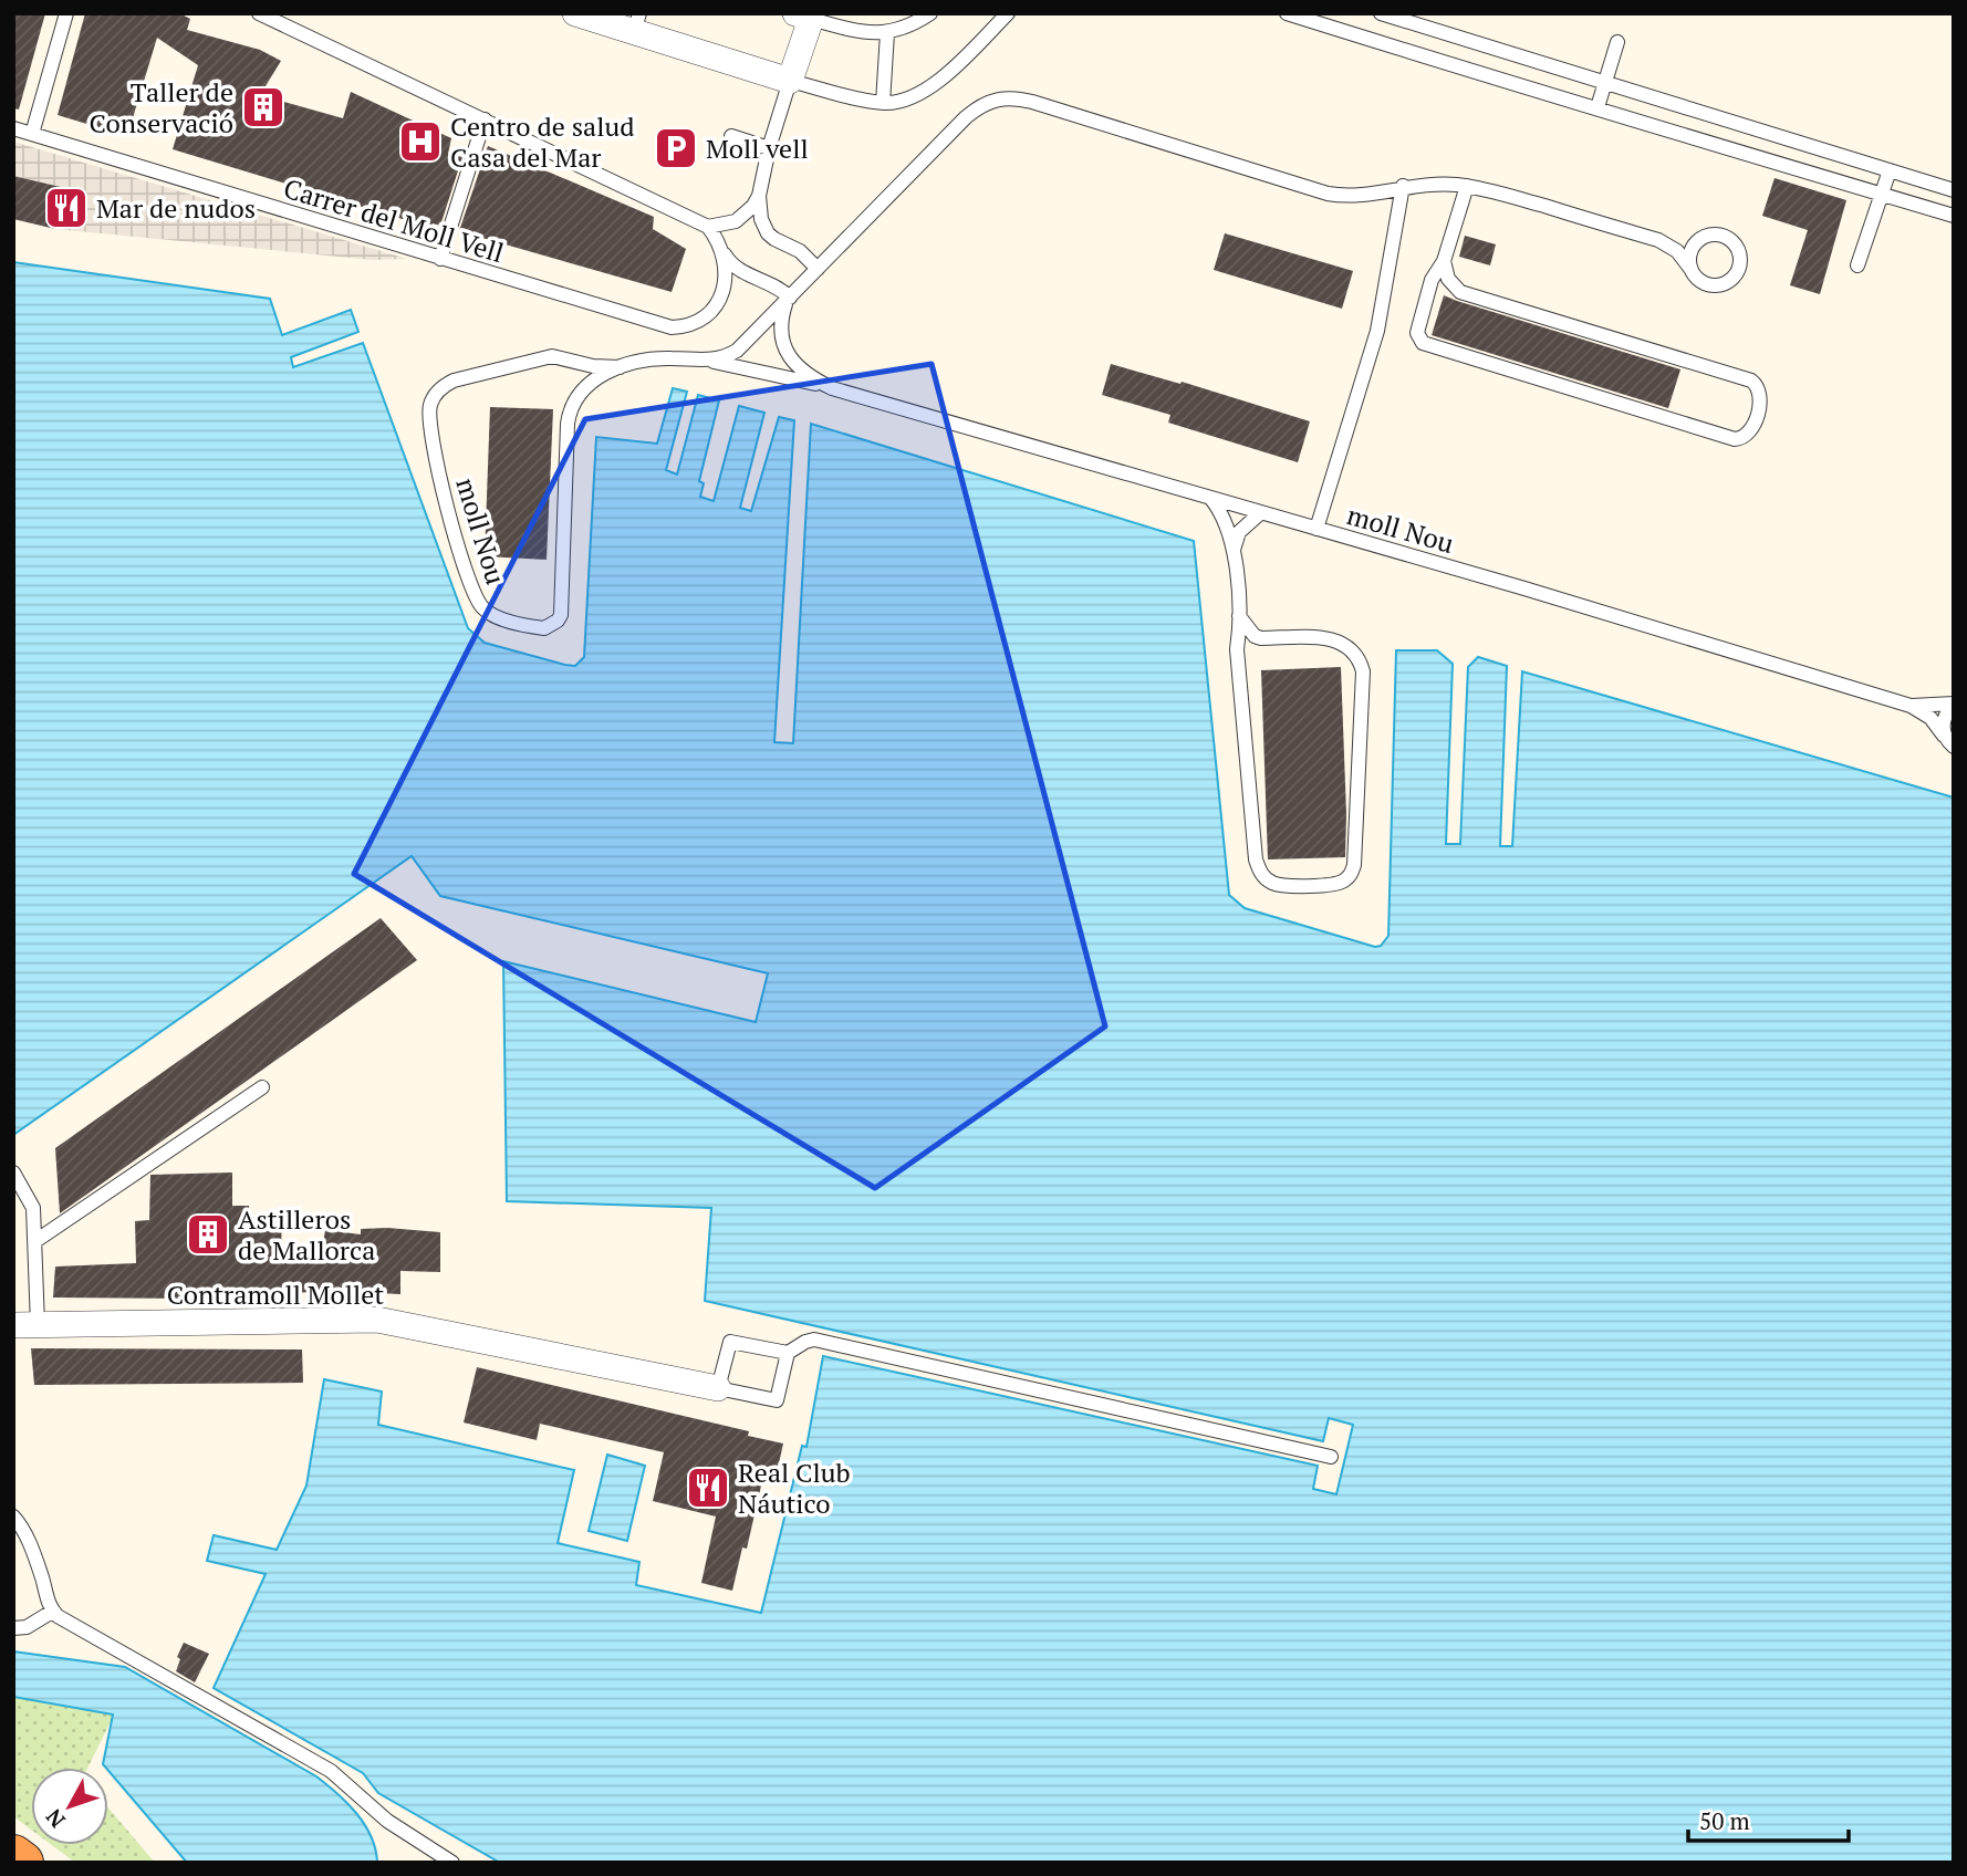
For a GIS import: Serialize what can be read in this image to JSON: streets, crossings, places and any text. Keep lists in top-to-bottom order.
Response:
{
  "streets": {
    "street": ["Contramoll Mollet"],
    "lane": ["Carrer del Moll Vell", "moll Nou"]
  },
  "places": {
    "building": ["Taller de Conservació", "Astilleros de Mallorca"],
    "hospital": ["Centro de salud Casa del Mar"],
    "parking": ["Moll vell"],
    "restaurant": ["Mar de nudos", "Real Club Náutico"]
  },
  "scale_bar": "50 m",
  "north": "bottom left"
}
